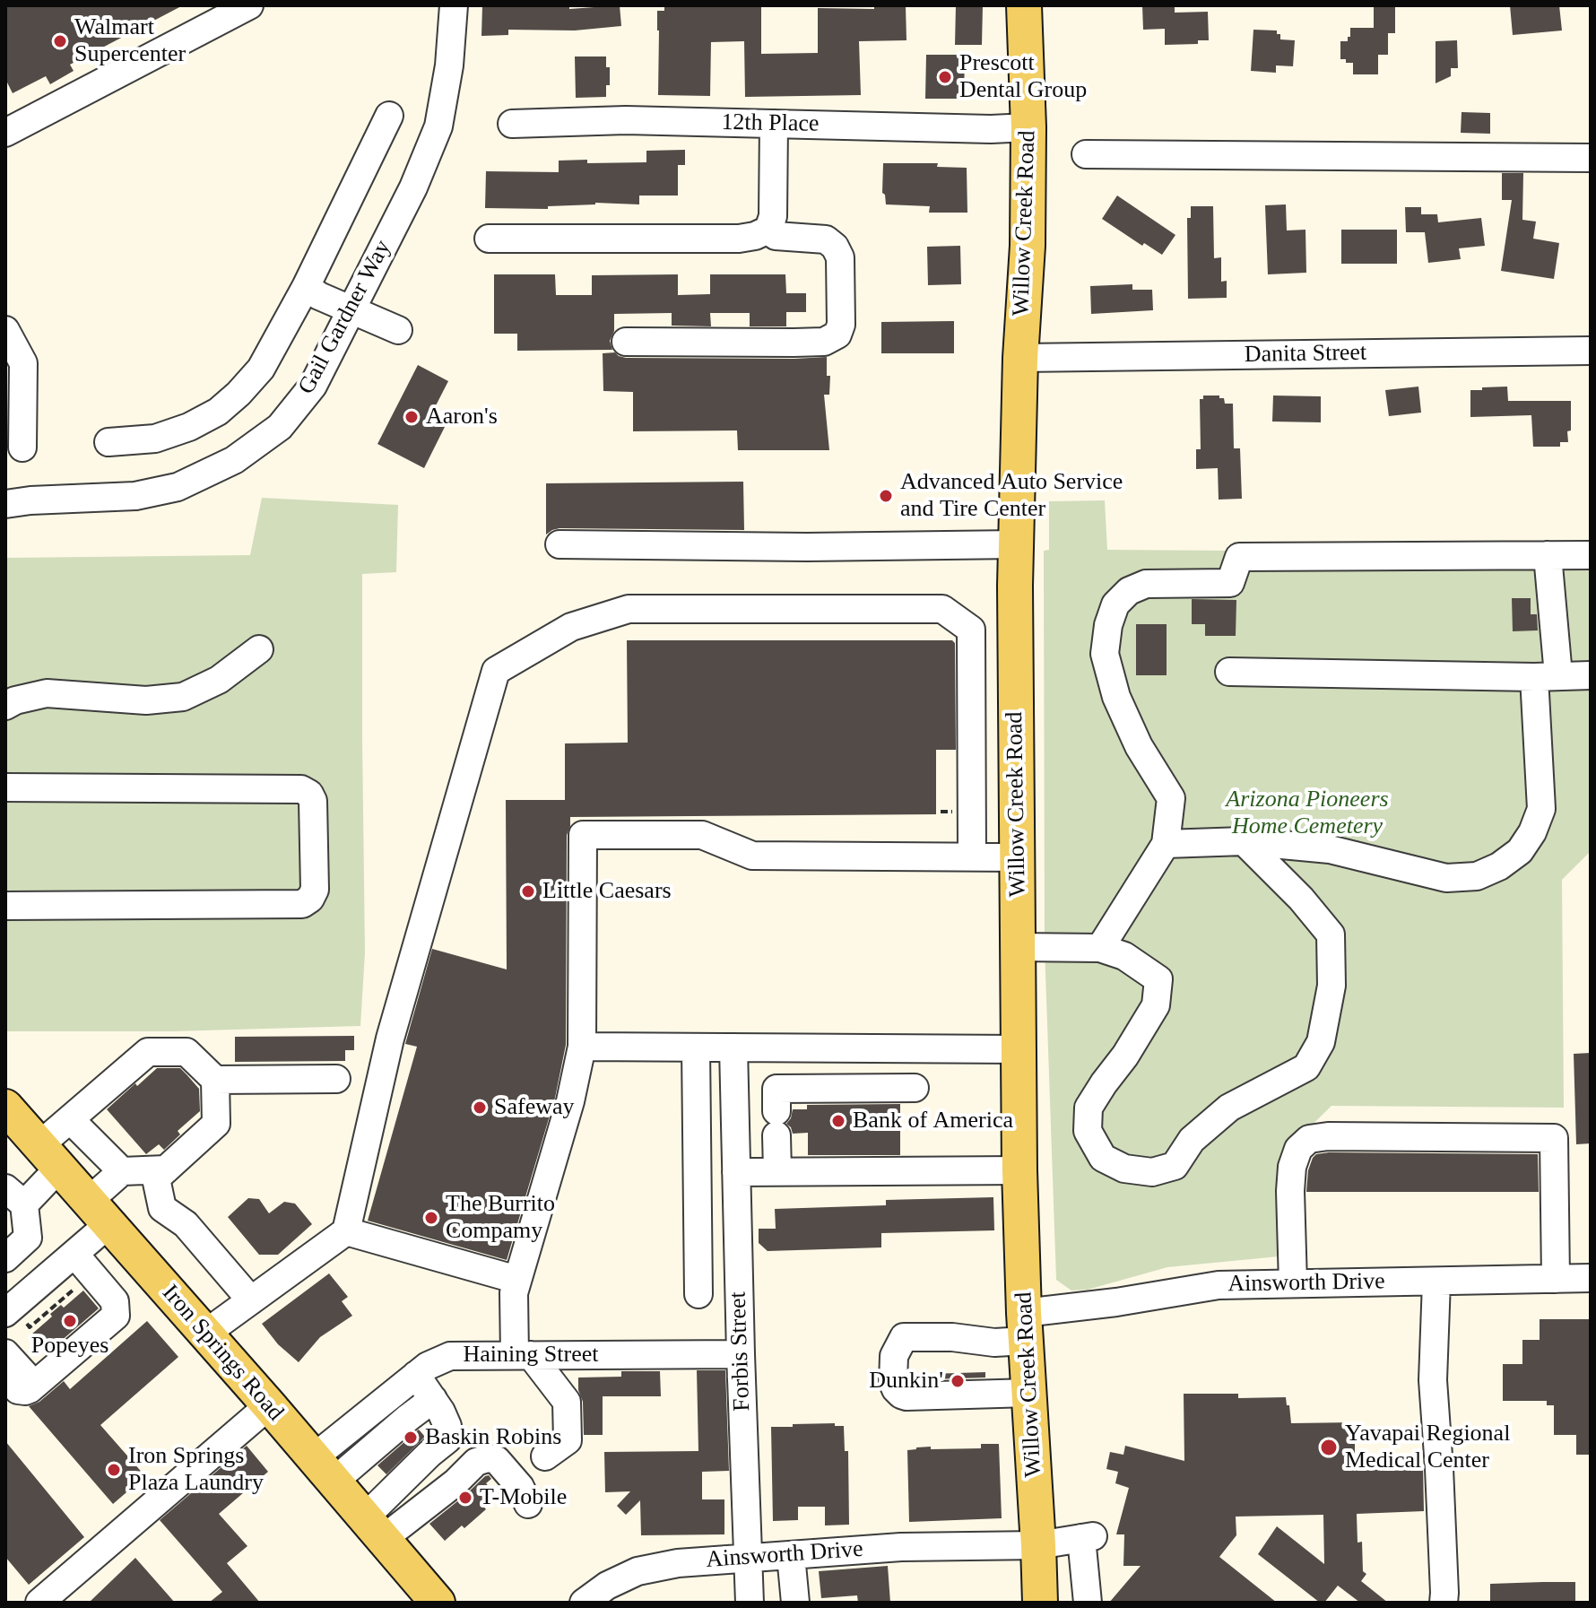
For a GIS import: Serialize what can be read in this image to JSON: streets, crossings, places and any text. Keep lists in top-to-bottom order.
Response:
{
  "streets": {
    "main road": ["Willow Creek Road", "Iron Springs Road"],
    "street": [
      "12th Place",
      "Gail Gardner Way",
      "Danita Street",
      "Ainsworth Drive",
      "Forbis Street",
      "Haining Street"
    ]
  },
  "crossings": [
    ["12th Place", "Willow Creek Road"],
    ["Willow Creek Road", "Danita Street"],
    ["Willow Creek Road", "Ainsworth Drive"],
    ["Ainsworth Drive", "Forbis Street"],
    ["Forbis Street", "Haining Street"],
    ["Iron Springs Road", "Haining Street"]
  ],
  "parks": ["Arizona Pioneers Home Cemetery"],
  "places": [
    "Walmart Supercenter",
    "Prescott Dental Group",
    "Aaron's",
    "Advanced Auto Service and Tire Center",
    "Little Caesars",
    "Safeway",
    "Bank of America",
    "The Burrito Compamy",
    "Popeyes",
    "Dunkin'",
    "Baskin Robins",
    "Yavapai Regional Medical Center",
    "Iron Springs Plaza Laundry",
    "T-Mobile"
  ]
}
